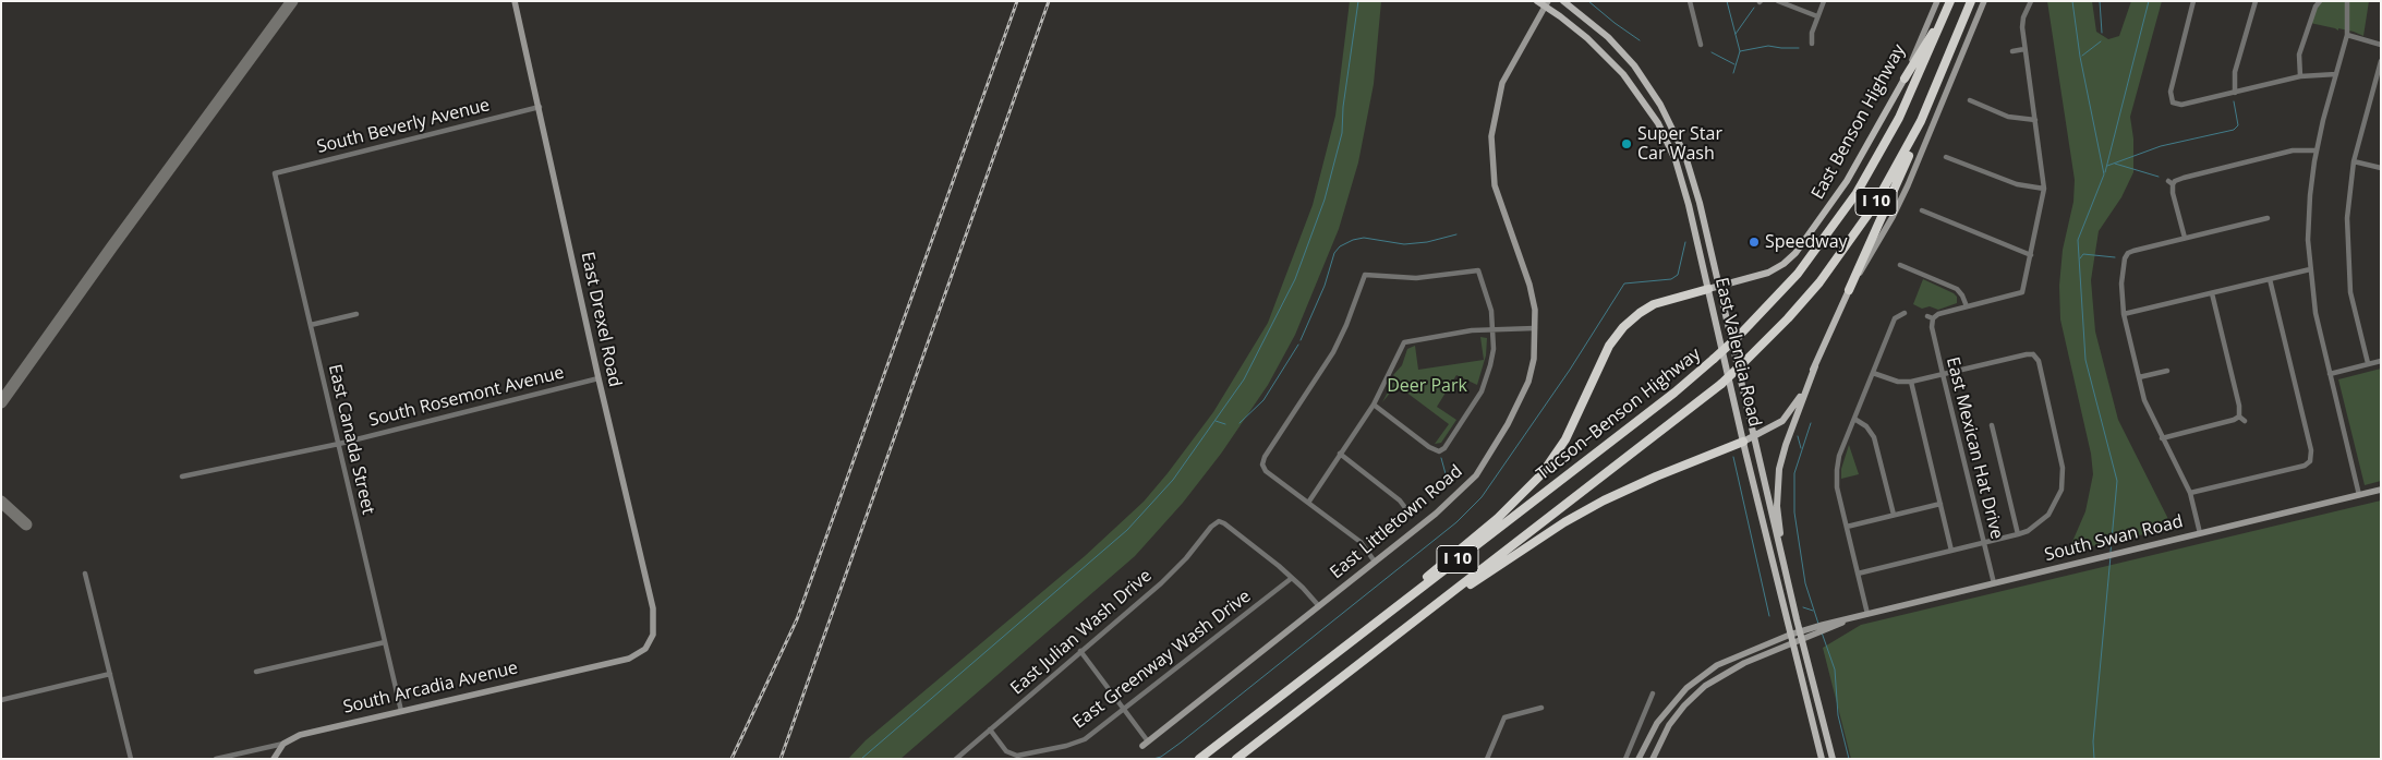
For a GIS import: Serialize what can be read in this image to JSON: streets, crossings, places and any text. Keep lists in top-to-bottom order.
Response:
{
  "streets": {
    "highway": ["I 10", "Tucson–Benson Highway"],
    "main road": ["East Benson Highway", "East Valencia Road"],
    "street": [
      "South Beverly Avenue",
      "East Drexel Road",
      "South Rosemont Avenue",
      "East Canada Street",
      "East Mexican Hat Drive",
      "East Littletown Road",
      "South Swan Road",
      "East Julian Wash Drive",
      "East Greenway Wash Drive",
      "South Arcadia Avenue"
    ]
  },
  "crossings": [
    ["East Benson Highway", "East Valencia Road"],
    ["South Beverly Avenue", "East Drexel Road"],
    ["South Beverly Avenue", "East Canada Street"],
    ["East Drexel Road", "South Rosemont Avenue"],
    ["East Drexel Road", "South Arcadia Avenue"],
    ["East Valencia Road", "East Littletown Road"],
    ["East Valencia Road", "South Swan Road"],
    ["South Rosemont Avenue", "East Canada Street"],
    ["East Canada Street", "South Arcadia Avenue"],
    ["East Mexican Hat Drive", "South Swan Road"],
    ["East Julian Wash Drive", "East Greenway Wash Drive"]
  ],
  "parks": ["Deer Park"],
  "places": ["Super Star Car Wash", "Speedway"]
}
